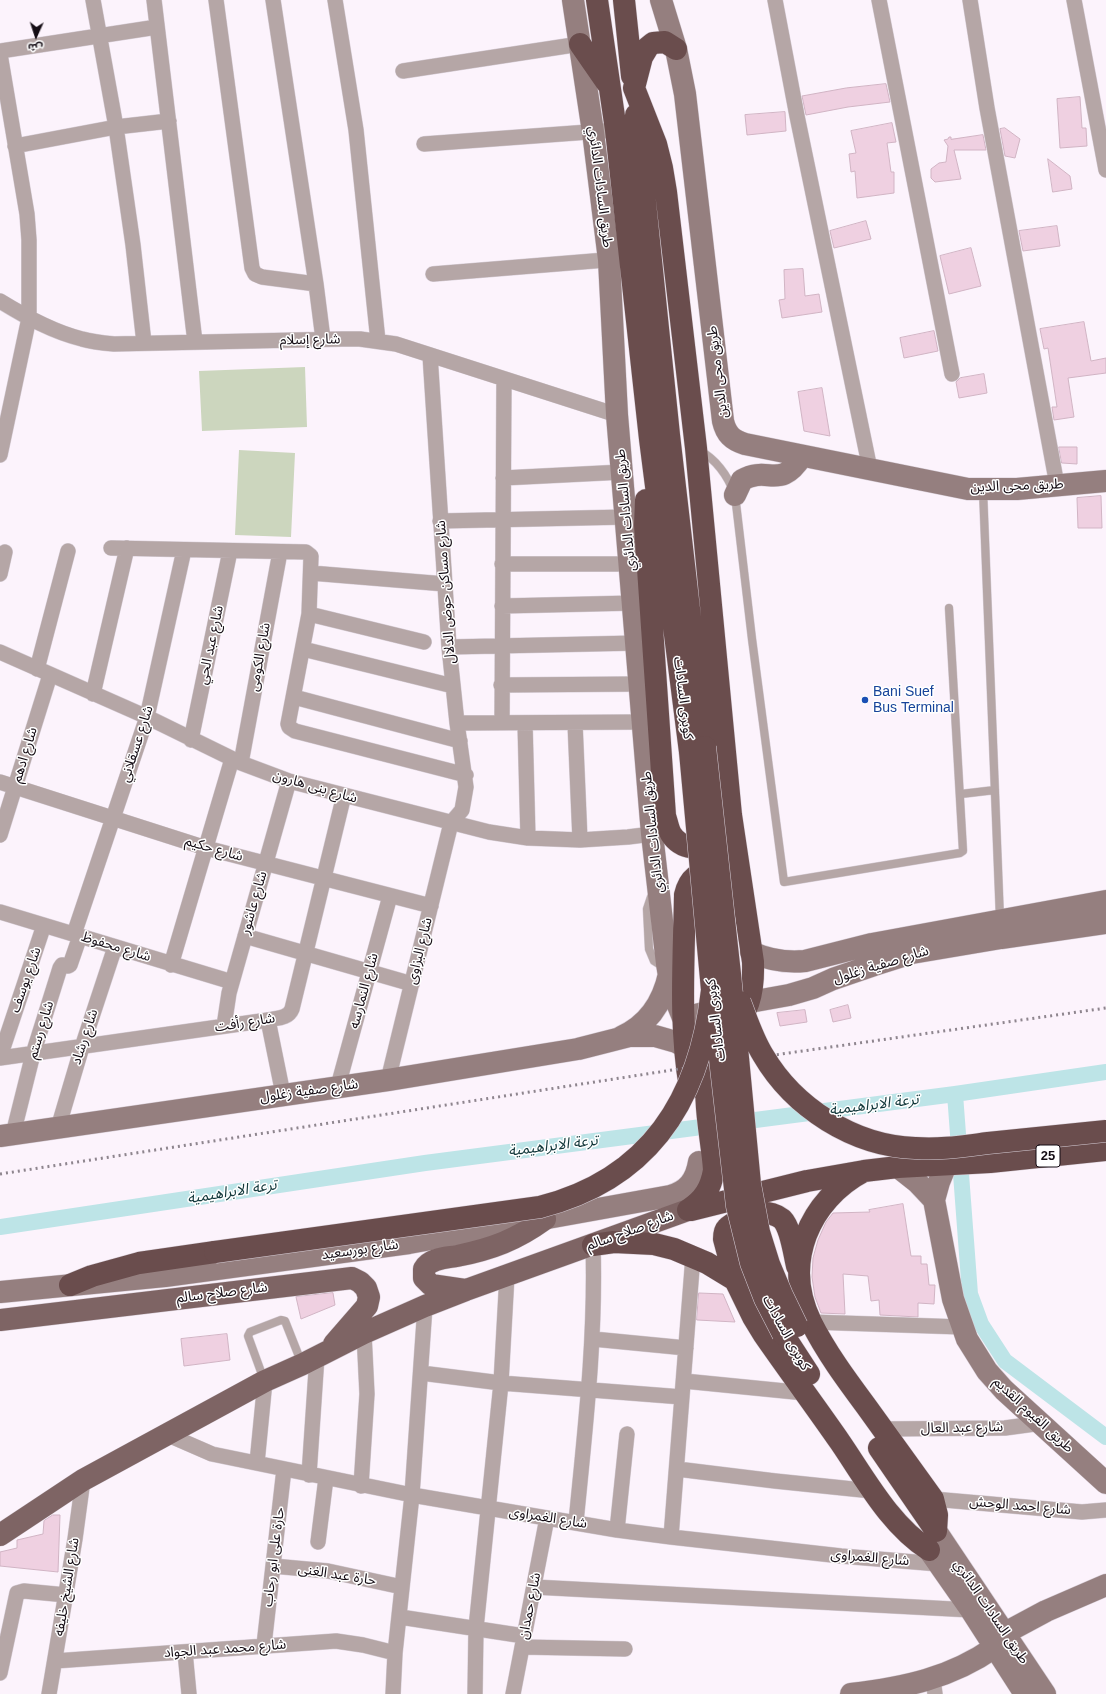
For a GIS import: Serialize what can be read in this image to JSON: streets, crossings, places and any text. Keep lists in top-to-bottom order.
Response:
{
  "streets": {
    "highway": [
      "طريق السادات الدائري",
      "كوبرى السادات",
      "25",
      "شارع صلاح سالم"
    ],
    "street": [
      "شارع إسلام",
      "طريق محى الدين",
      "شارع مساكن حوض الدلال",
      "شارع عبد الحي",
      "شارع الكومى",
      "شارع عسقلاني",
      "شارع ادهم",
      "شارع بنى هارون",
      "شارع حكيم",
      "شارع عاشور",
      "شارع محفوظ",
      "شارع البزاوى",
      "شارع صفية زغلول",
      "شارع يوسف",
      "شارع النمارسه",
      "شارع رأفت",
      "شارع رستم",
      "شارع رشاد",
      "شارع بورسعيد",
      "طريق الفيوم القديم",
      "شارع عبد العال",
      "شارع احمد الوحش",
      "شارع الغمراوى",
      "حارة على ابو رحاب",
      "حارة عبد الغنى",
      "شارع الشيخ خليفه",
      "شارع حمدان",
      "شارع محمد عبد الجواد"
    ]
  },
  "crossings": [
    ["طريق السادات الدائري", "شارع إسلام"],
    ["طريق السادات الدائري", "كوبرى السادات"],
    ["طريق السادات الدائري", "شارع بنى هارون"],
    ["طريق السادات الدائري", "شارع صفية زغلول"],
    ["طريق السادات الدائري", "شارع الغمراوى"],
    ["شارع إسلام", "شارع مساكن حوض الدلال"],
    ["شارع مساكن حوض الدلال", "شارع بنى هارون"],
    ["شارع مساكن حوض الدلال", "شارع البزاوى"],
    ["شارع عبد الحي", "شارع بنى هارون"],
    ["شارع الكومى", "شارع بنى هارون"],
    ["شارع الكومى", "شارع حكيم"],
    ["شارع الكومى", "شارع محفوظ"],
    ["كوبرى السادات", "شارع الغمراوى"],
    ["شارع عسقلاني", "شارع بنى هارون"],
    ["شارع عسقلاني", "شارع حكيم"],
    ["شارع عسقلاني", "شارع محفوظ"],
    ["شارع عسقلاني", "شارع رستم"],
    ["شارع ادهم", "شارع بنى هارون"],
    ["شارع ادهم", "شارع حكيم"],
    ["شارع بنى هارون", "شارع عاشور"],
    ["شارع بنى هارون", "شارع البزاوى"],
    ["شارع بنى هارون", "شارع رأفت"],
    ["شارع حكيم", "شارع عاشور"],
    ["شارع حكيم", "شارع البزاوى"],
    ["شارع حكيم", "شارع النمارسه"],
    ["شارع حكيم", "شارع رأفت"],
    ["شارع عاشور", "شارع محفوظ"],
    ["شارع عاشور", "شارع رأفت"],
    ["شارع محفوظ", "شارع يوسف"],
    ["شارع محفوظ", "شارع رستم"],
    ["شارع محفوظ", "شارع رشاد"],
    ["شارع البزاوى", "شارع صفية زغلول"],
    ["شارع صفية زغلول", "شارع النمارسه"],
    ["شارع صفية زغلول", "شارع رستم"],
    ["شارع صفية زغلول", "شارع رشاد"],
    ["شارع يوسف", "شارع رأفت"],
    ["شارع رأفت", "شارع رستم"],
    ["شارع رأفت", "شارع رشاد"],
    ["شارع صلاح سالم", "طريق الفيوم القديم"],
    ["شارع صلاح سالم", "شارع الغمراوى"],
    ["شارع صلاح سالم", "شارع الشيخ خليفه"],
    ["طريق الفيوم القديم", "شارع عبد العال"],
    ["شارع الغمراوى", "حارة على ابو رحاب"],
    ["شارع الغمراوى", "شارع حمدان"],
    ["حارة على ابو رحاب", "حارة عبد الغنى"],
    ["حارة على ابو رحاب", "شارع محمد عبد الجواد"],
    ["شارع الشيخ خليفه", "شارع محمد عبد الجواد"]
  ],
  "water": ["ترعة الابراهيمية"],
  "places": ["Bani Suef Bus Terminal"],
  "north": "bottom"
}
